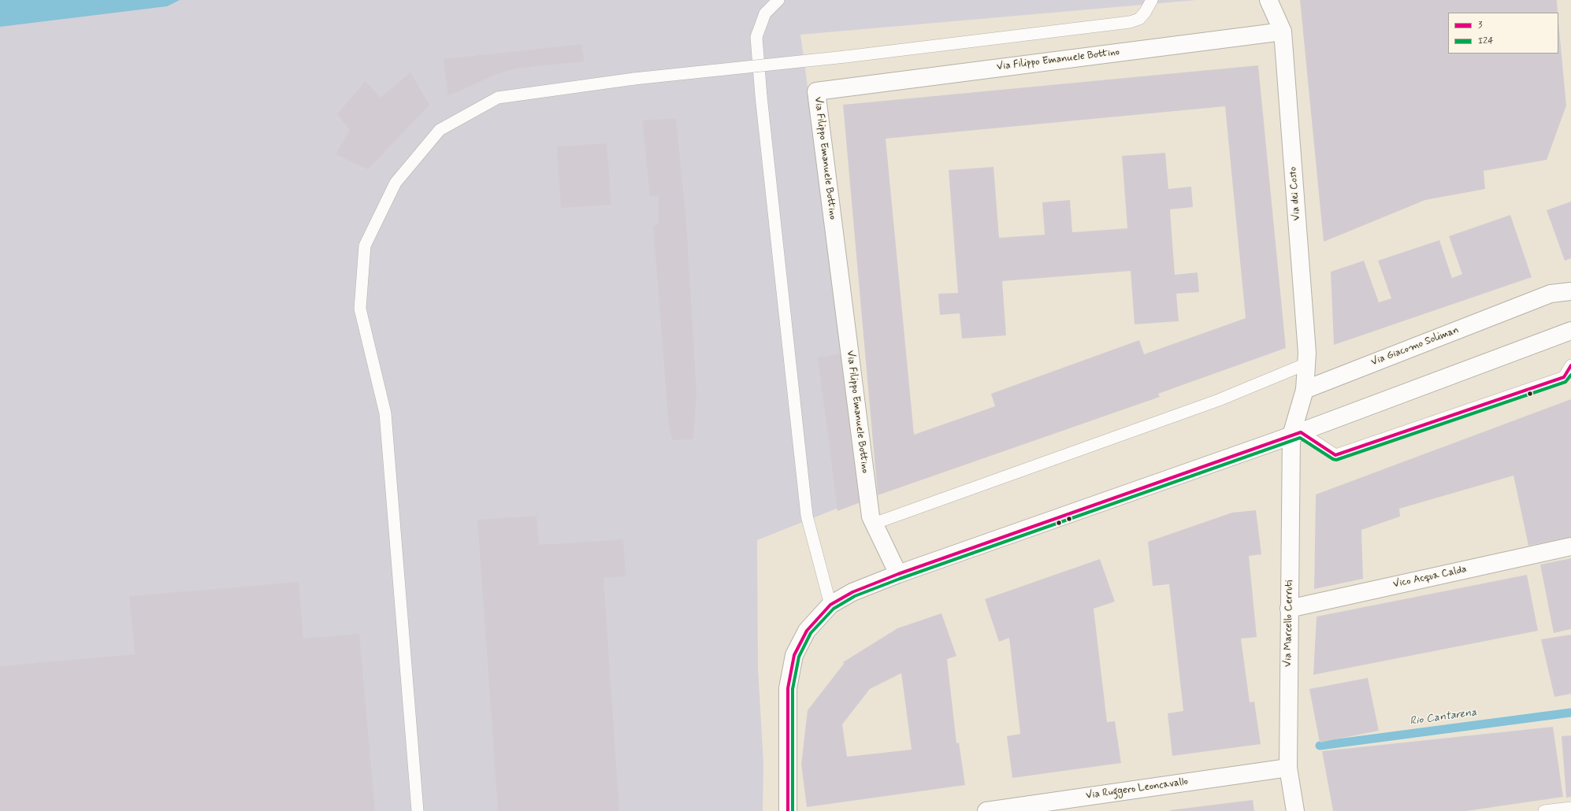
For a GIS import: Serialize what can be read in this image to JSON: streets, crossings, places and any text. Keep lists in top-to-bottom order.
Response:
{
  "streets": {
    "street": [
      "Via Filippo Emanuele Bottino",
      "Via dei Costo",
      "Via Giacomo Soliman",
      "Vico Acqua Calda",
      "Via Marcello Cerruti",
      "Via Ruggero Leoncavallo"
    ]
  },
  "crossings": [
    ["Via Filippo Emanuele Bottino", "Via dei Costo"],
    ["Via dei Costo", "Via Giacomo Soliman"],
    ["Vico Acqua Calda", "Via Marcello Cerruti"],
    ["Via Marcello Cerruti", "Via Ruggero Leoncavallo"]
  ],
  "water": ["Rio Cantarena"],
  "lines": ["transit line 3", "transit line I24"],
  "legend": ["3", "I24"]
}
